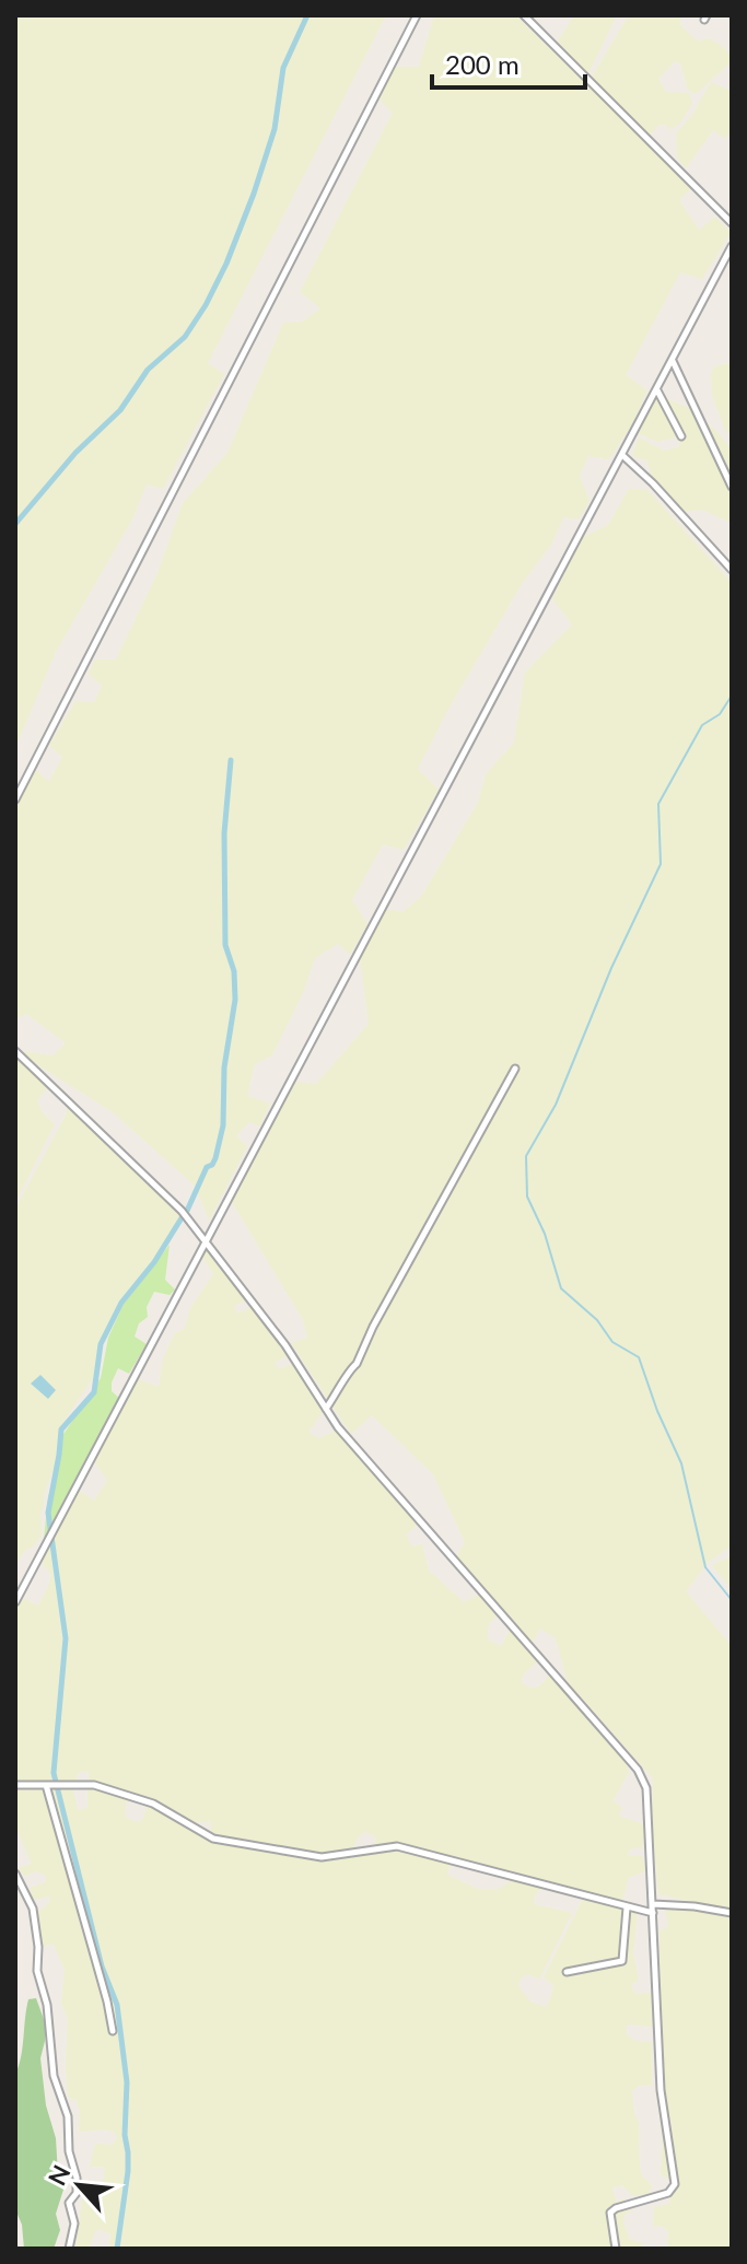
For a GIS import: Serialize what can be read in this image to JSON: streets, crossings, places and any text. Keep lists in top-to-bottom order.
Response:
{
  "scale_bar": "200 m",
  "north": "top left"
}
